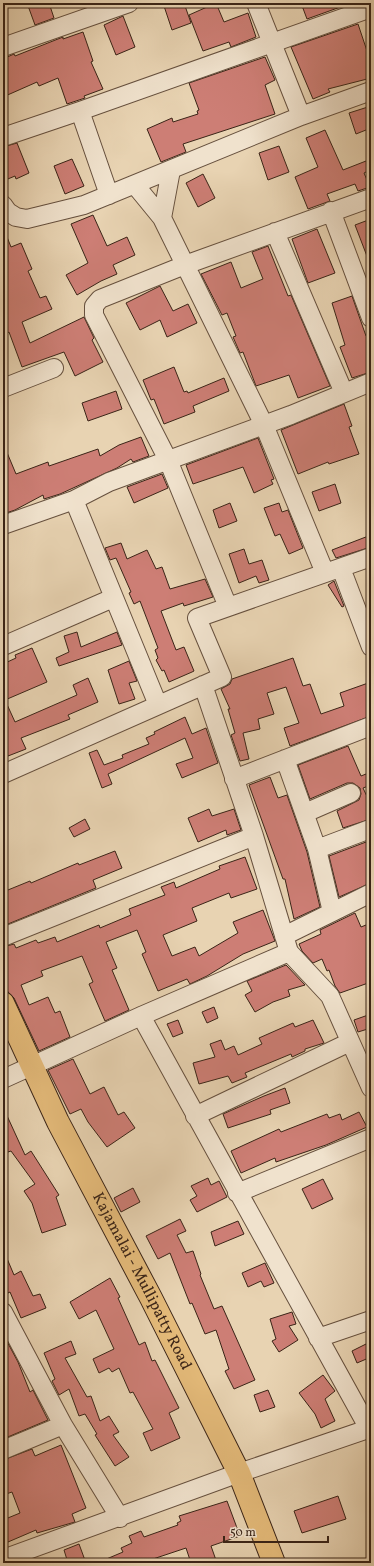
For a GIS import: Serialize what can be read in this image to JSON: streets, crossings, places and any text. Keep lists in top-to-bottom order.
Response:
{
  "streets": {
    "main road": ["Kajamalai - Mullipatty Road"]
  },
  "scale_bar": "50 m"
}
